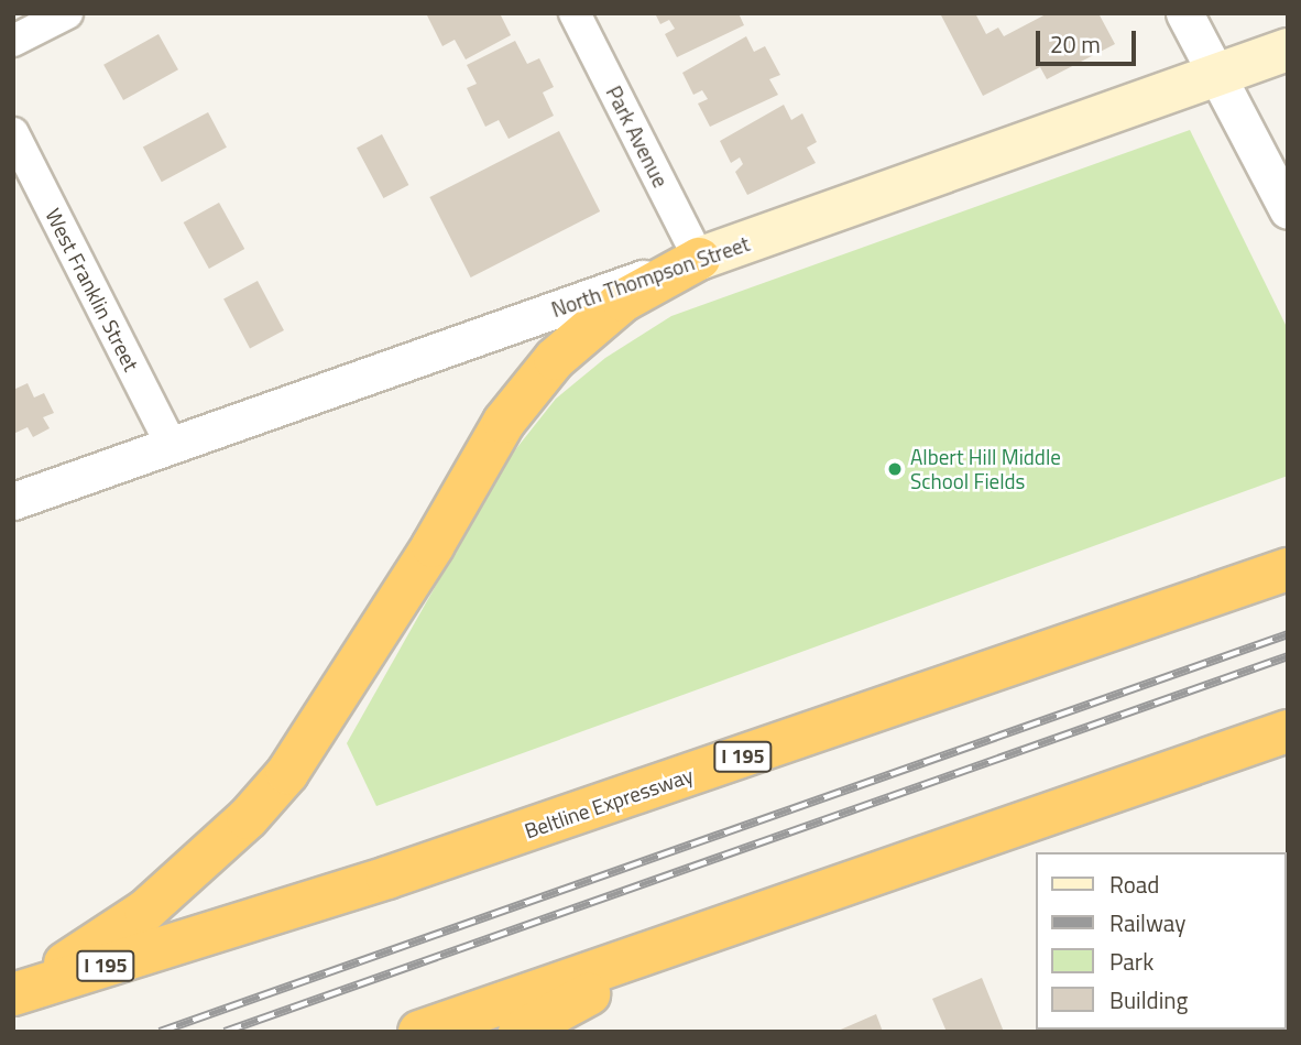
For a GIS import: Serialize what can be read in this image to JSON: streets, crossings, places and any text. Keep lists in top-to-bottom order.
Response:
{
  "streets": {
    "highway": ["I 195", "Beltline Expressway"],
    "main road": ["North Thompson Street"],
    "street": ["Park Avenue", "West Franklin Street"]
  },
  "crossings": [
    ["Park Avenue", "North Thompson Street"],
    ["North Thompson Street", "West Franklin Street"]
  ],
  "places": ["Albert Hill Middle School Fields"],
  "legend": [
    "Road",
    "Railway",
    "Park",
    "Building"
  ],
  "scale_bar": "20 m"
}
